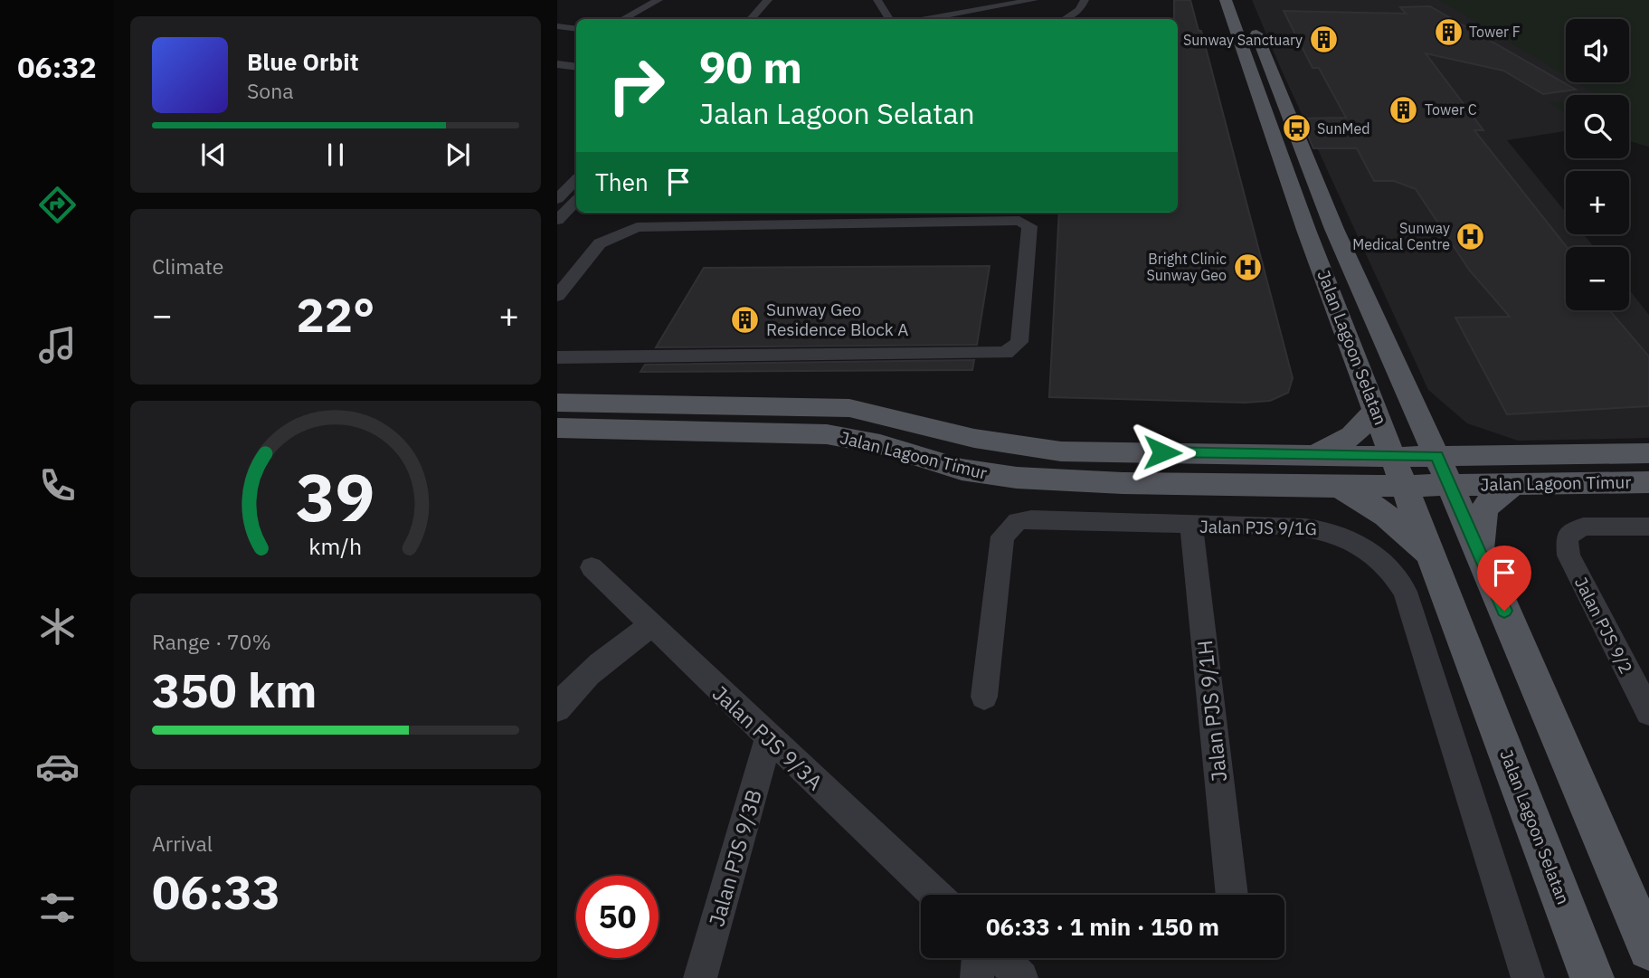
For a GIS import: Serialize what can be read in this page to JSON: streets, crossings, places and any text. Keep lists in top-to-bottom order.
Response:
{
  "streets": {
    "main road": ["Jalan Lagoon Selatan", "Jalan Lagoon Timur"],
    "street": [
      "Jalan PJS 9/1G",
      "Jalan PJS 9/2",
      "Jalan PJS 9/1H",
      "Jalan PJS 9/3A",
      "Jalan PJS 9/3B"
    ]
  },
  "crossings": [
    ["Jalan Lagoon Selatan", "Jalan Lagoon Timur"],
    ["Jalan PJS 9/1G", "Jalan PJS 9/1H"],
    ["Jalan PJS 9/3A", "Jalan PJS 9/3B"]
  ],
  "places": {
    "building": [
      "Tower F",
      "Sunway Sanctuary",
      "Tower C",
      "Sunway Geo Residence Block A"
    ],
    "bus stop": ["SunMed"],
    "hospital": ["Sunway Medical Centre", "Bright Clinic Sunway Geo"]
  },
  "page": {
    "tabs": "06:32",
    "map_buttons": ["+", "−"],
    "turn": ["90 m", "Jalan Lagoon Selatan"],
    "song": ["Blue Orbit", "Sona"],
    "then": "Then",
    "tile": [
      "Climate",
      ["Range · 70%", "350 km"],
      ["Arrival", "06:33"]
    ],
    "heat": ["−", "22°", "+"],
    "limit": "50",
    "trip": "06:33 · 1 min · 150 m",
    "gauge": ["39", "km/h"]
  }
}
